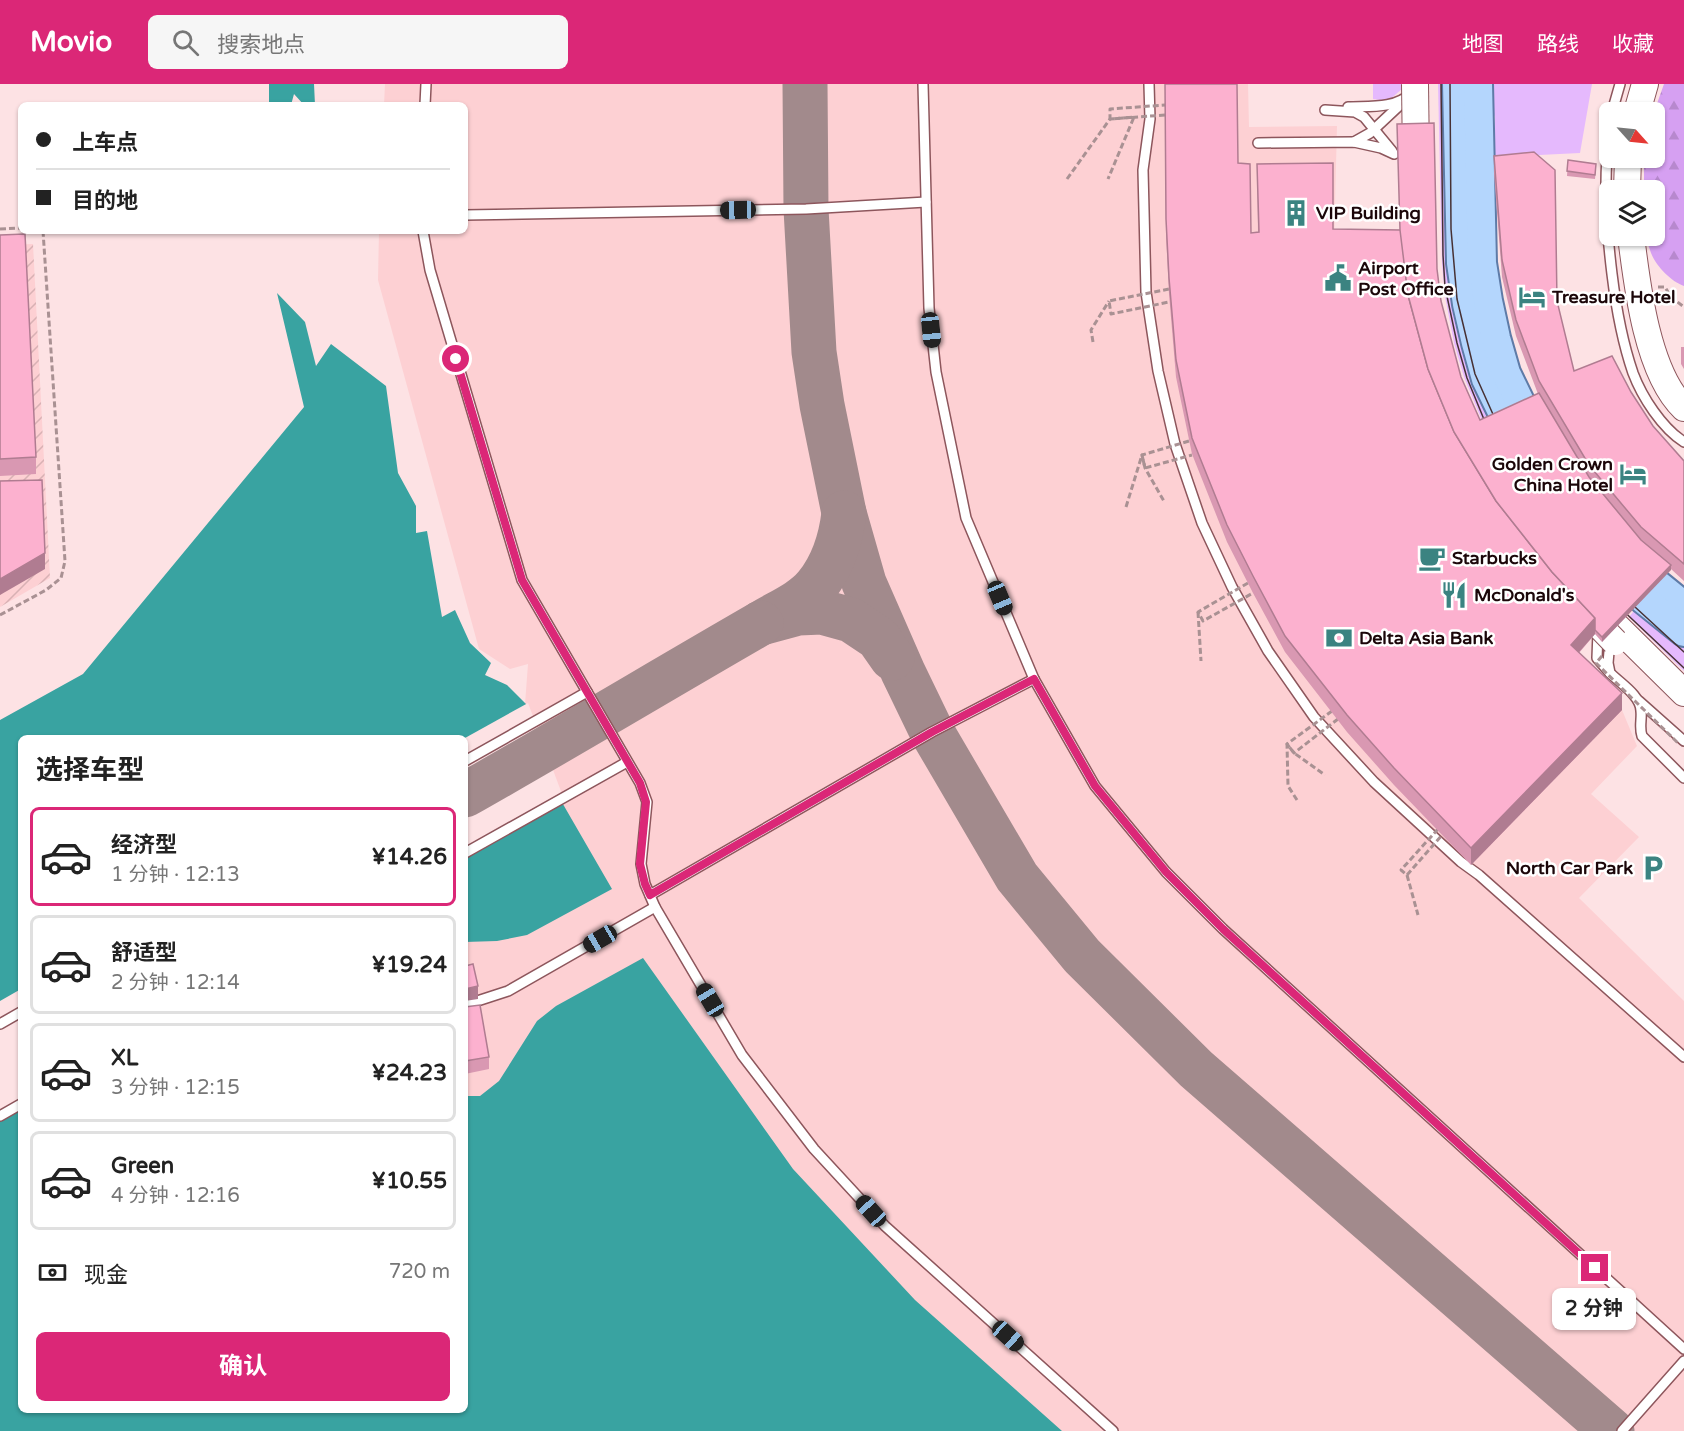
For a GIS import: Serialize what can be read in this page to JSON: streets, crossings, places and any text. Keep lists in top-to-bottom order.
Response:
{
  "places": {
    "building": ["VIP Building"],
    "public building": ["Airport Post Office"],
    "hotel": ["Treasure Hotel", "Golden Crown China Hotel"],
    "cafe": ["Starbucks"],
    "restaurant": ["McDonald's"],
    "bank": ["Delta Asia Bank"],
    "parking": ["North Car Park"]
  },
  "north": "bottom right",
  "page": {
    "header": "Movio",
    "search": "搜索地点",
    "nav": ["地图", "路线", "收藏"],
    "banner": ["上车点", "目的地"],
    "heading": "选择车型",
    "list": [
      {
        "name": "经济型",
        "note": "1 分钟 · 12:13",
        "value": "¥14.26"
      },
      {
        "name": "舒适型",
        "note": "2 分钟 · 12:14",
        "value": "¥19.24"
      },
      {
        "name": "XL",
        "note": "3 分钟 · 12:15",
        "value": "¥24.23"
      },
      {
        "name": "Green",
        "note": "4 分钟 · 12:16",
        "value": "¥10.55"
      }
    ],
    "pay": ["现金", "720 m"],
    "bubble": "2 分钟",
    "buttons": "确认"
  }
}
